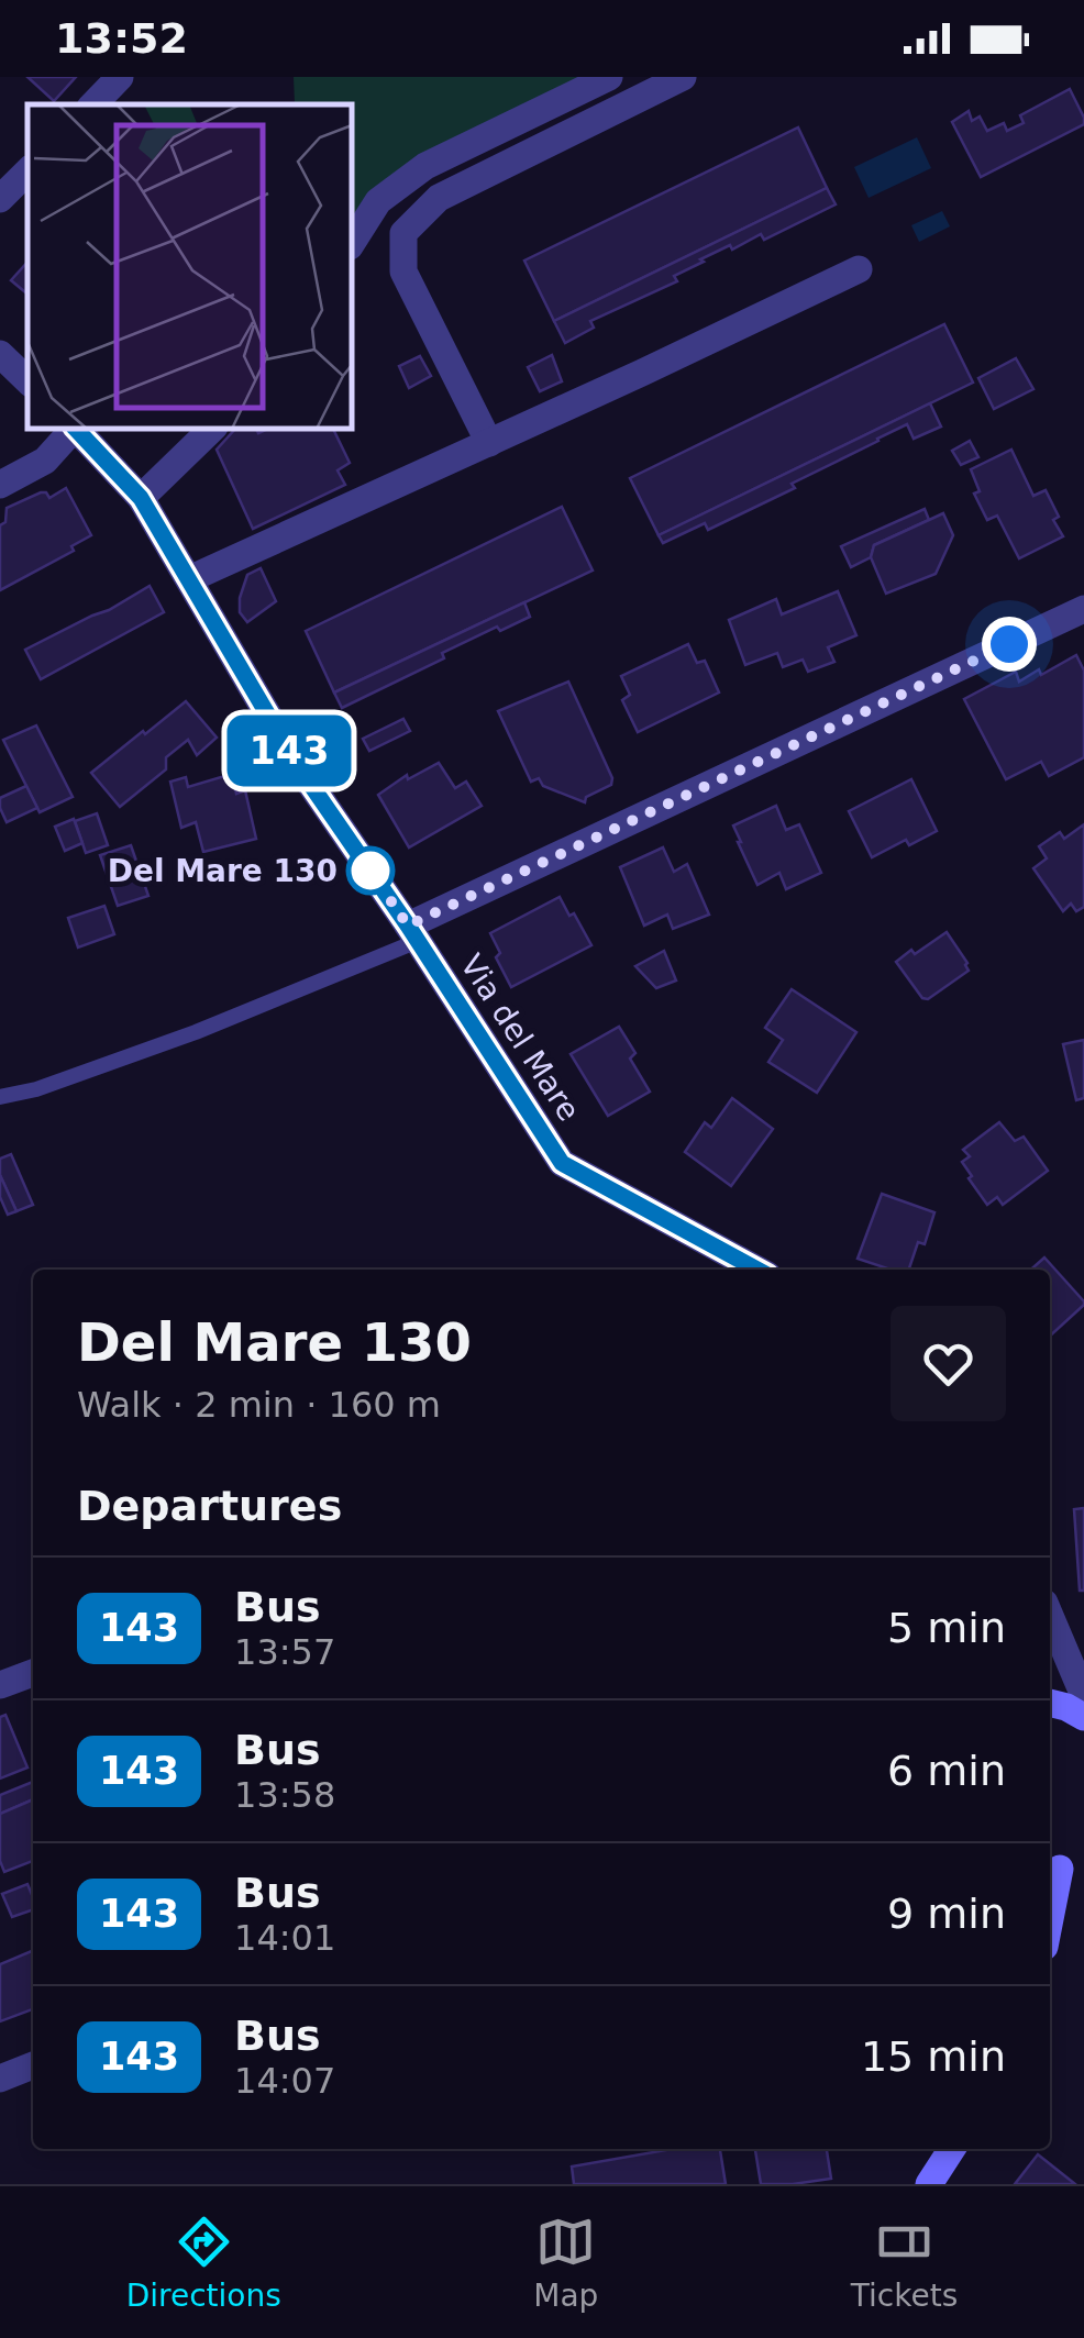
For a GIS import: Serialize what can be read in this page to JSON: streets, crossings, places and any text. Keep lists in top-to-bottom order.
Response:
{
  "streets": {
    "street": ["Via del Mare"]
  },
  "places": ["Del Mare 130"],
  "lines": ["bus line 143"],
  "page": {
    "status": "13:52",
    "on_map": "143",
    "heading": [
      ["Del Mare 130", "Walk · 2 min · 160 m"],
      "Departures"
    ],
    "list": [
      {
        "mark": "143",
        "name": "Bus",
        "note": "13:57",
        "value": "5 min"
      },
      {
        "mark": "143",
        "name": "Bus",
        "note": "13:58",
        "value": "6 min"
      },
      {
        "mark": "143",
        "name": "Bus",
        "note": "14:01",
        "value": "9 min"
      },
      {
        "mark": "143",
        "name": "Bus",
        "note": "14:07",
        "value": "15 min"
      }
    ],
    "tabs": ["Directions", "Map", "Tickets"]
  }
}
